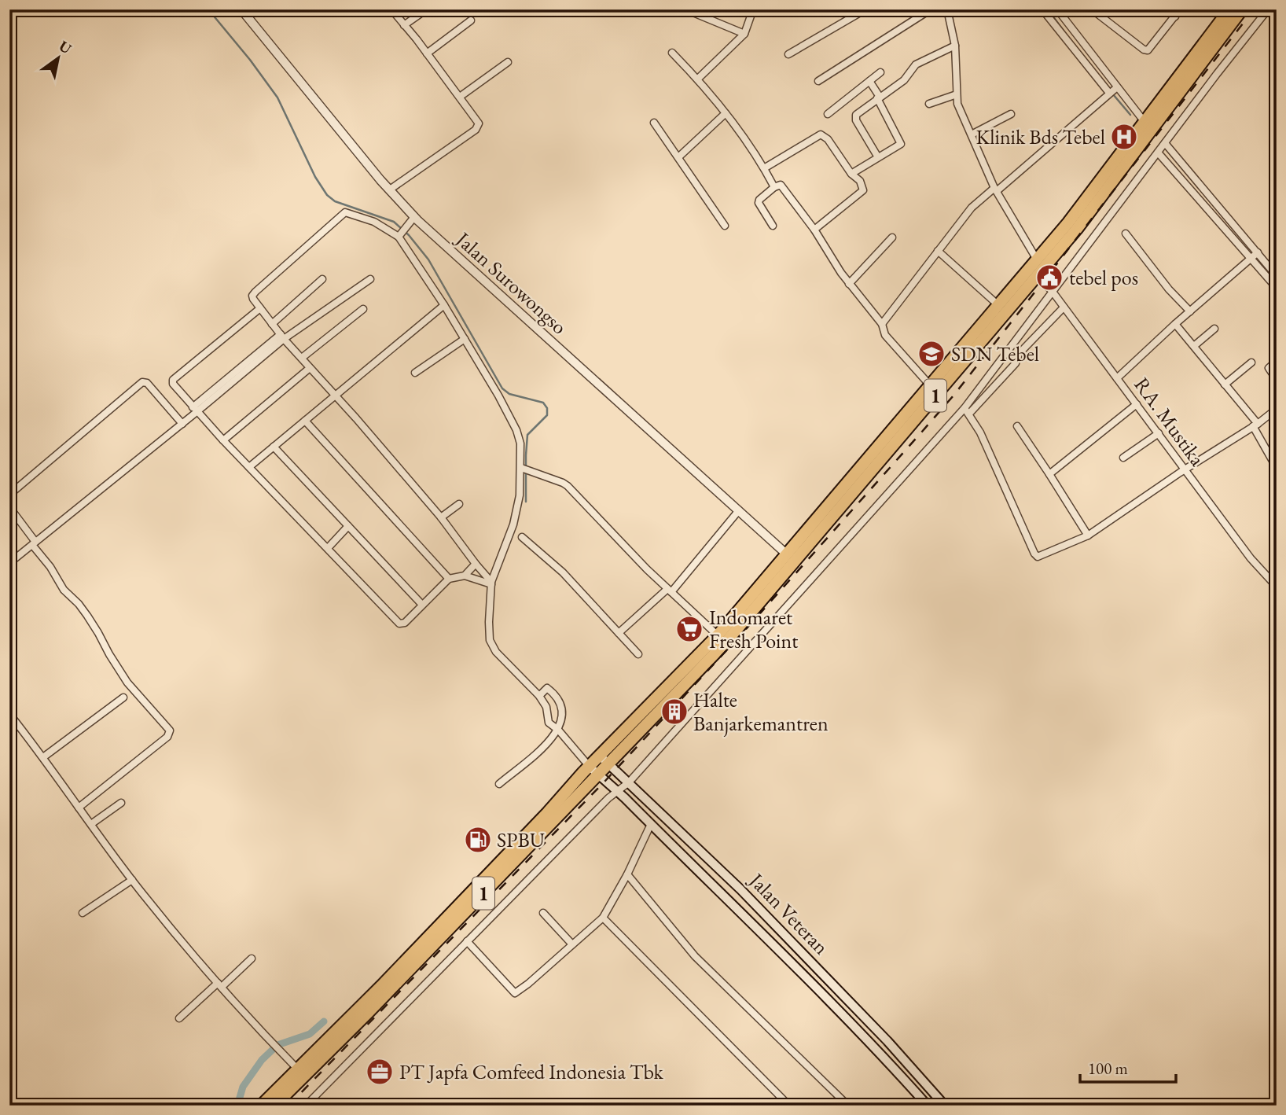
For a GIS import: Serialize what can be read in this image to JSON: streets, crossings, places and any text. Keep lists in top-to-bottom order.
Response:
{
  "streets": {
    "highway": ["1"],
    "main road": ["Jalan Veteran"],
    "street": ["Jalan Surowongso", "RA. Mustika"]
  },
  "crossings": [
    ["Jalan Surowongso", "1"],
    ["1", "RA. Mustika"],
    ["1", "Jalan Veteran"]
  ],
  "places": {
    "hospital": ["Klinik Bds Tebel"],
    "public building": ["tebel pos"],
    "school or university": ["SDN Tebel"],
    "supermarket": ["Indomaret Fresh Point"],
    "building": ["Halte Banjarkemantren"],
    "fuel station": ["SPBU"],
    "office": ["PT Japfa Comfeed Indonesia Tbk"]
  },
  "scale_bar": "100 m",
  "north": "top right"
}
